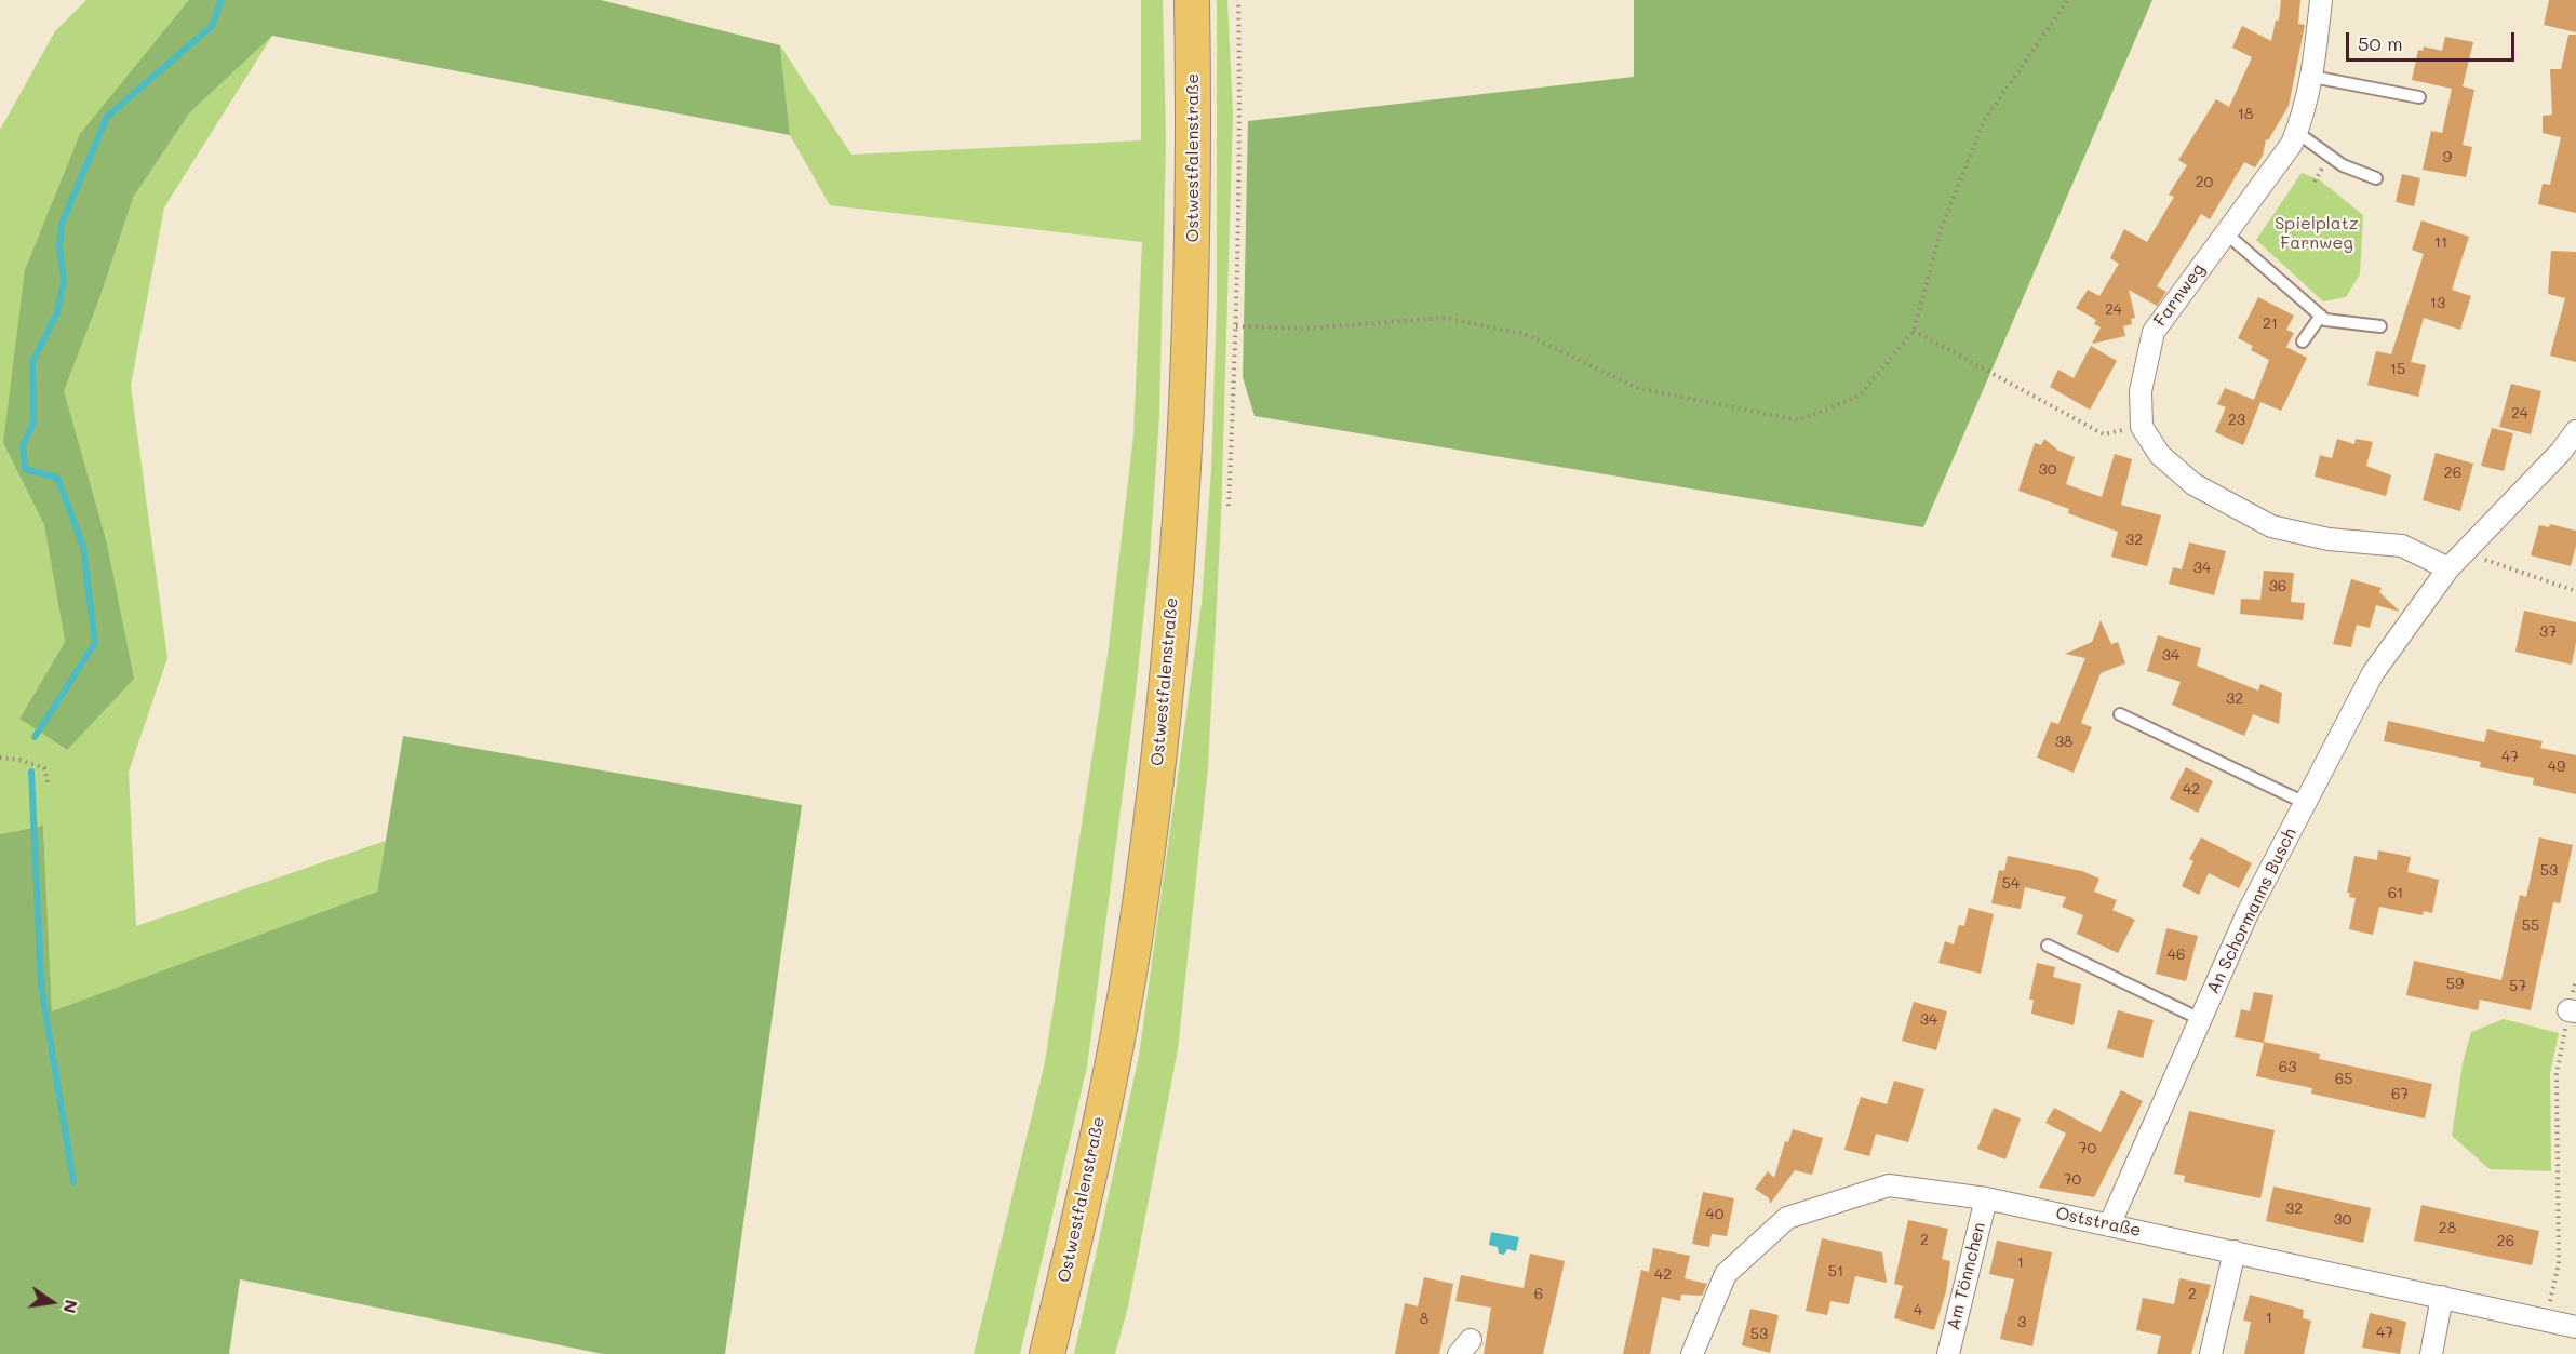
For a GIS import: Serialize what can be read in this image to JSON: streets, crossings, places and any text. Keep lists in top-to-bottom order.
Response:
{
  "streets": {
    "main road": ["Ostwestfalenstraße"],
    "street": [
      "Farnweg",
      "An Schormanns Busch",
      "Oststraße",
      "Am Tönnchen"
    ]
  },
  "crossings": [
    ["An Schormanns Busch", "Oststraße"],
    ["Oststraße", "Am Tönnchen"]
  ],
  "parks": ["Spielplatz Farnweg"],
  "house_numbers": [
    "18",
    "9",
    "20",
    "11",
    "13",
    "24",
    "21",
    "15",
    "24",
    "23",
    "30",
    "26",
    "32",
    "34",
    "36",
    "37",
    "34",
    "32",
    "38",
    "47",
    "49",
    "42",
    "53",
    "54",
    "61",
    "55",
    "46",
    "59",
    "57",
    "34",
    "63",
    "65",
    "67",
    "70",
    "70",
    "32",
    "40",
    "30",
    "28",
    "2",
    "26",
    "1",
    "51",
    "42",
    "6",
    "2",
    "4",
    "1",
    "8",
    "3",
    "47",
    "53"
  ],
  "scale_bar": "50 m",
  "north": "right"
}
